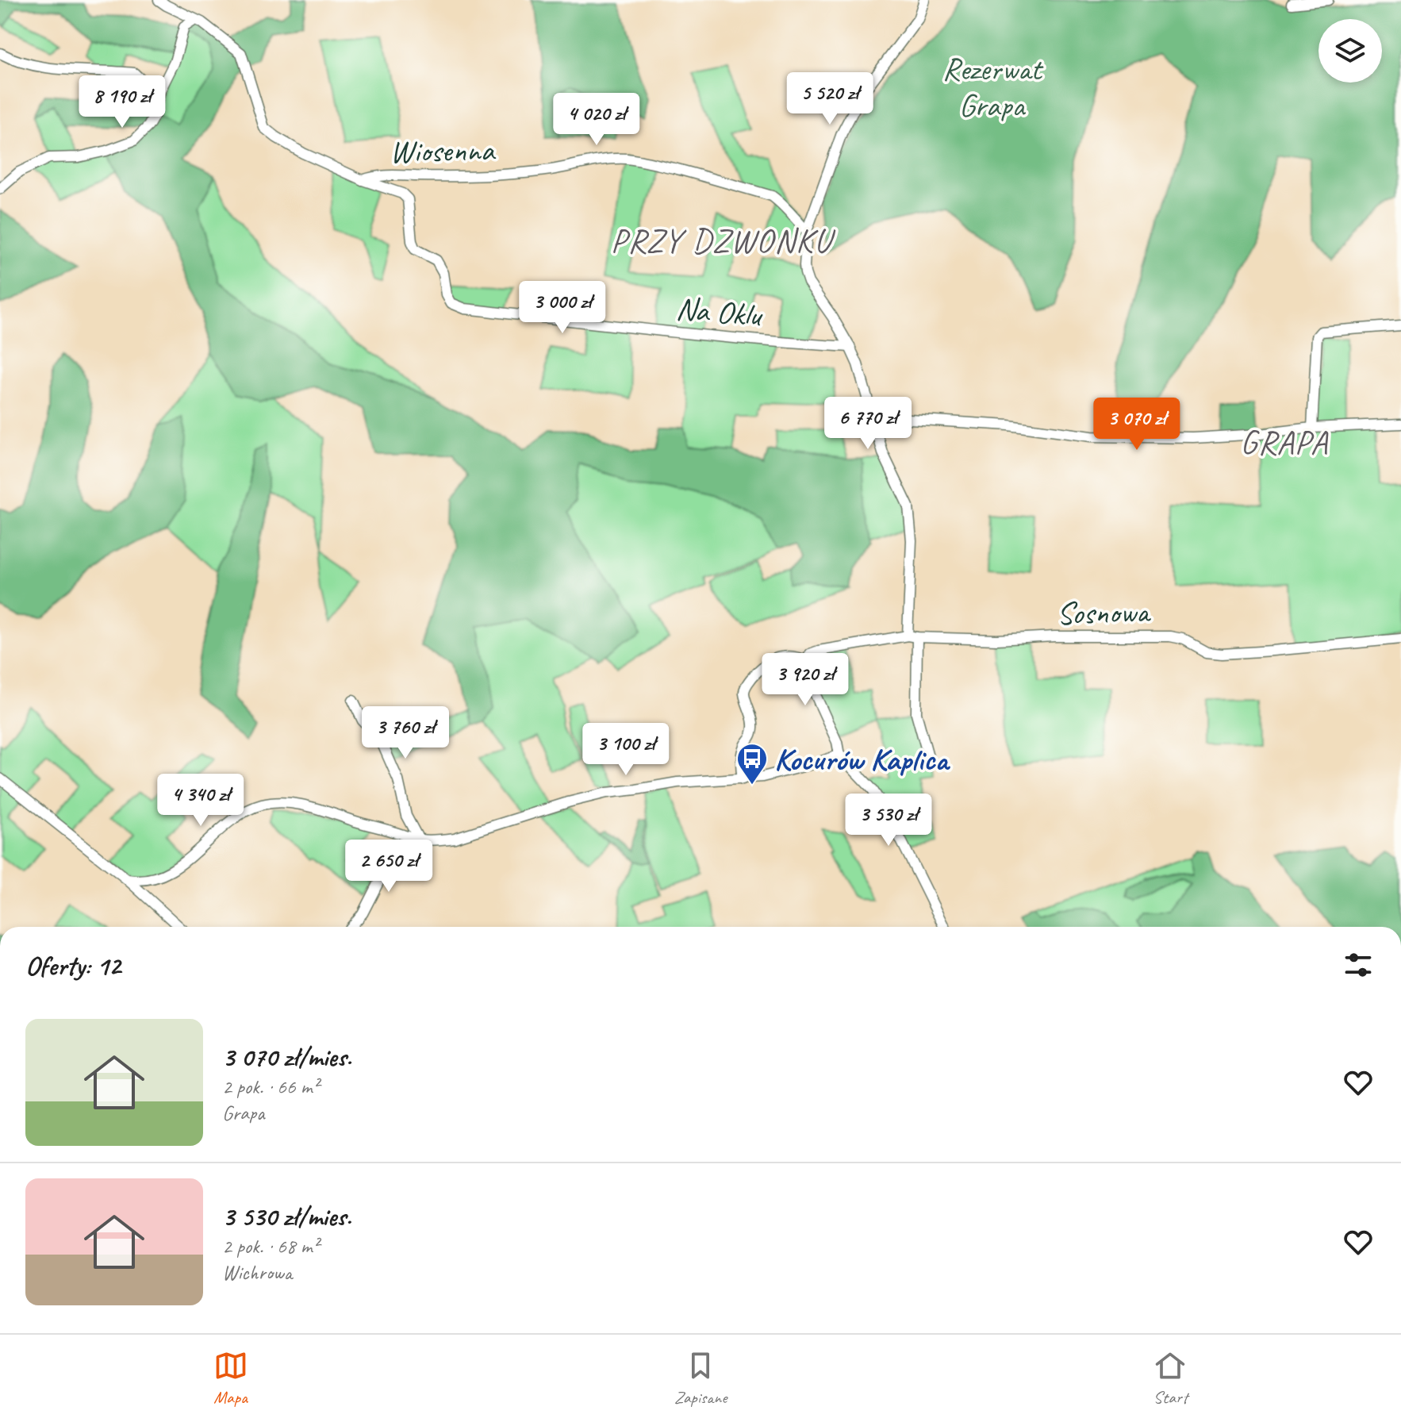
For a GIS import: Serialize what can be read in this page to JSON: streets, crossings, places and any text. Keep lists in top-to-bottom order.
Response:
{
  "streets": {
    "street": ["Wiosenna", "Na Oklu", "Sosnowa"]
  },
  "crossings": [
    ["Wiosenna", "Na Oklu"]
  ],
  "districts": ["PRZY DZWONKU", "GRAPA"],
  "parks": ["Rezerwat Grapa"],
  "places": {
    "bus stop": ["Kocurów Kaplica"]
  },
  "page": {
    "price": [
      "5 520 zł",
      "8 190 zł",
      "4 020 zł",
      "3 000 zł",
      "6 770 zł",
      "3 070 zł",
      "3 920 zł",
      "3 760 zł",
      "3 100 zł",
      "4 340 zł",
      "3 530 zł",
      "2 650 zł"
    ],
    "heading": "Oferty: 12",
    "list": [
      {
        "name": "3 070 zł/mies.",
        "note": "2 pok. · 66 m² · Grapa"
      },
      {
        "name": "3 530 zł/mies.",
        "note": "2 pok. · 68 m² · Wichrowa"
      }
    ],
    "tabs": ["Mapa", "Zapisane", "Start"]
  }
}
